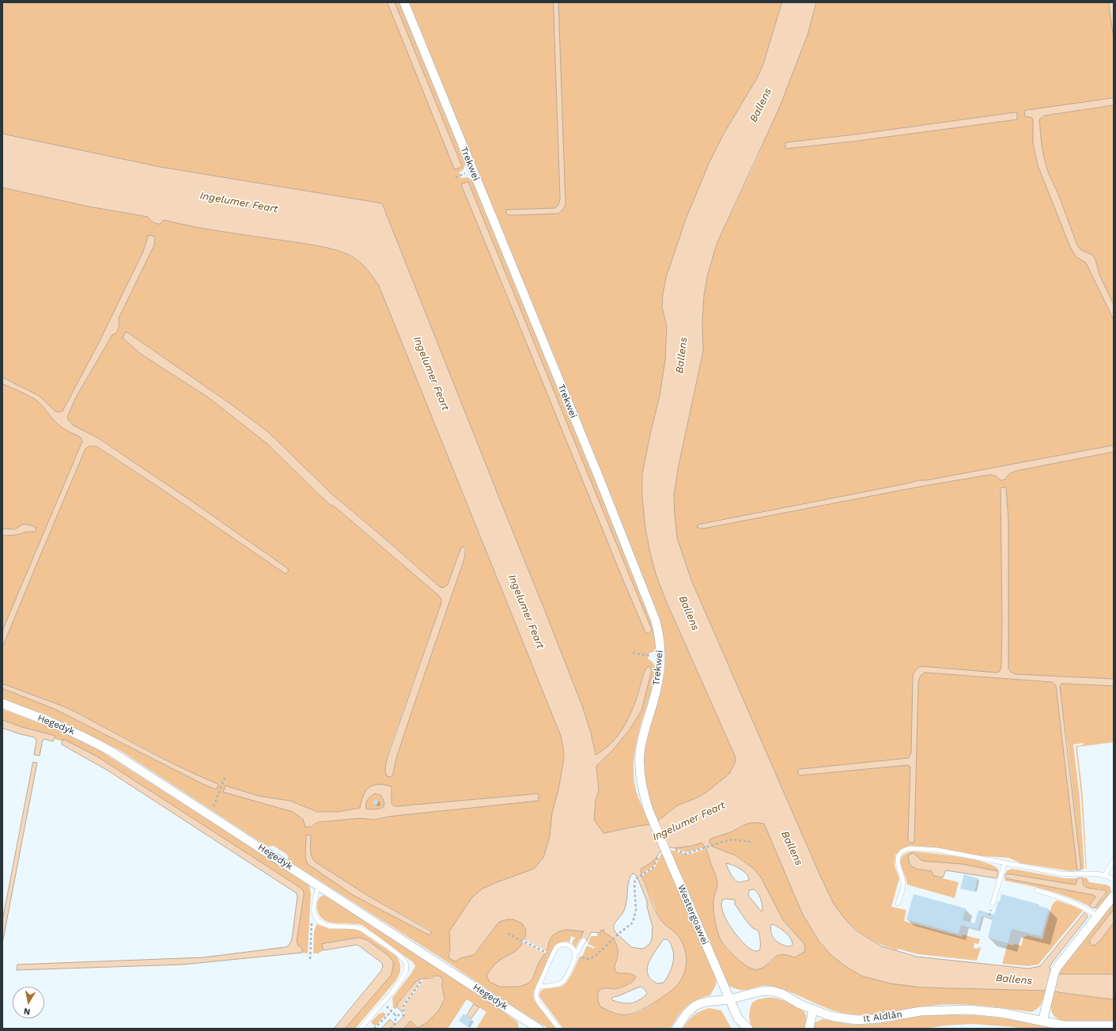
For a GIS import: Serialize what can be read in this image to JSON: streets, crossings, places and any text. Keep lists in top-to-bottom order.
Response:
{
  "streets": {
    "street": [
      "Trekwei",
      "Hegedyk",
      "Westergoawei",
      "It Aldlân"
    ]
  },
  "crossings": [
    ["Trekwei", "Westergoawei"],
    ["Westergoawei", "It Aldlân"]
  ],
  "water": ["Ballens", "Ingelumer Feart"],
  "north": "bottom"
}
